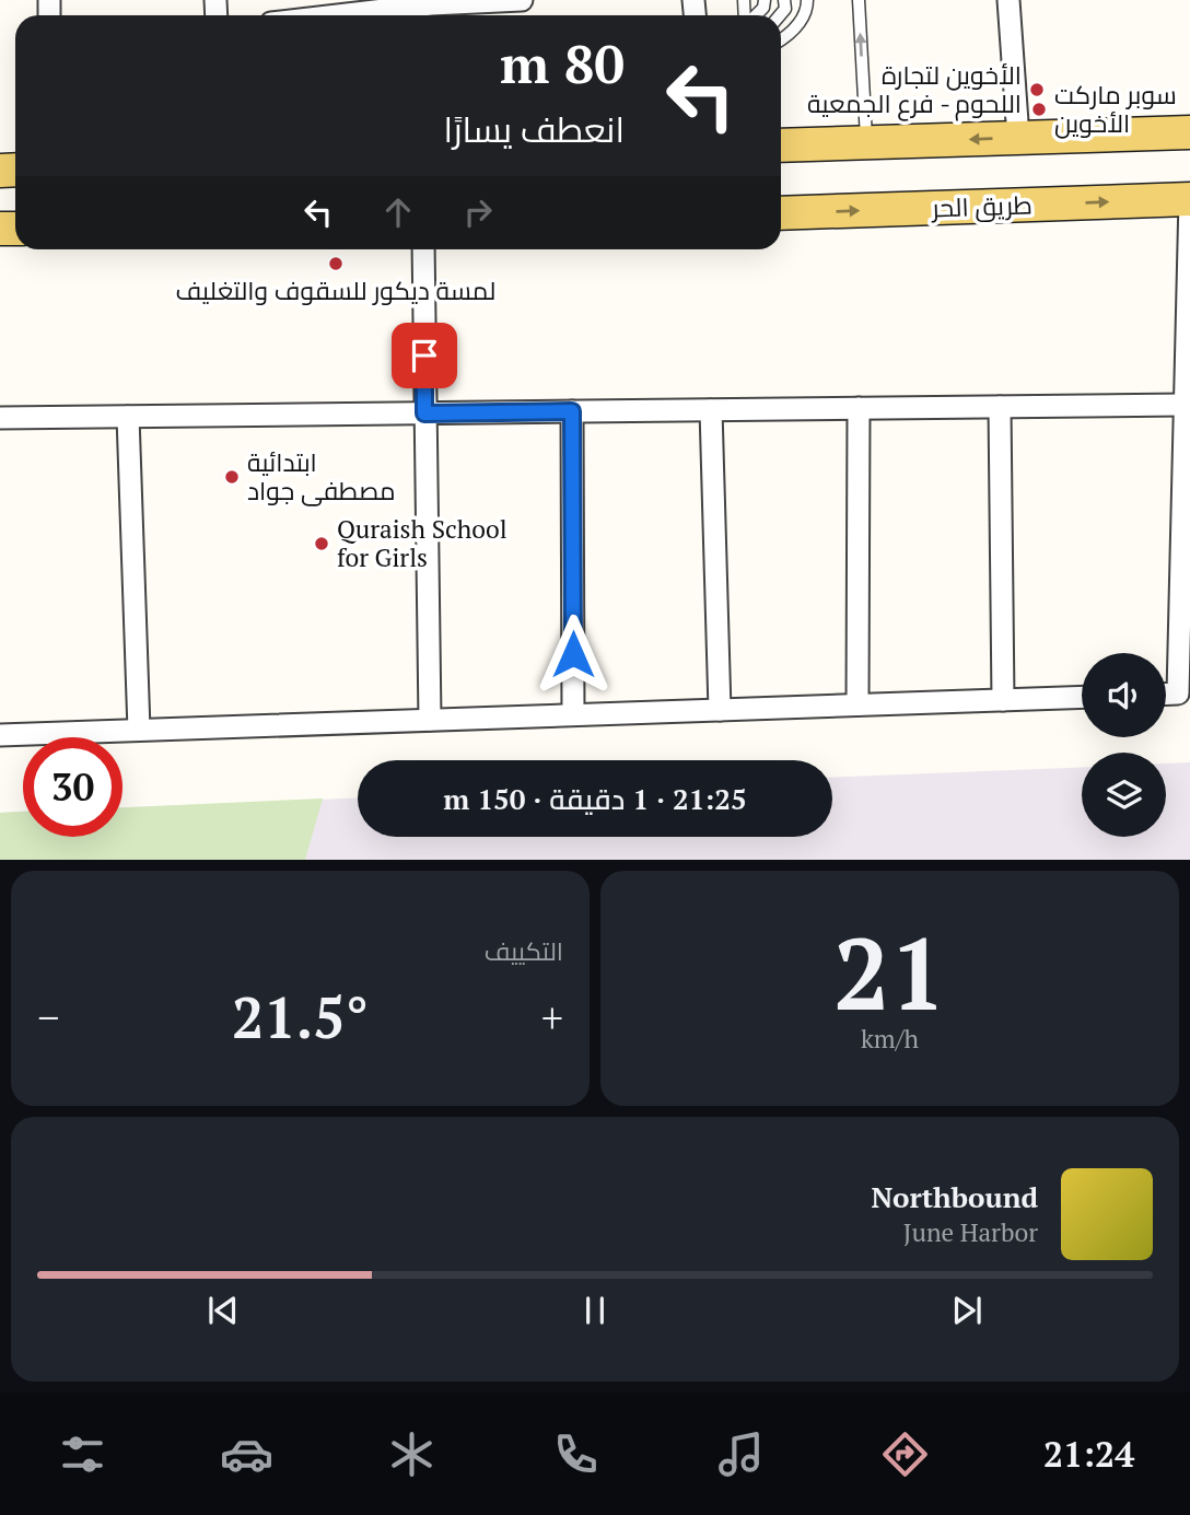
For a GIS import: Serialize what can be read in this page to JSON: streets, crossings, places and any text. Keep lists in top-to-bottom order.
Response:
{
  "streets": {
    "main road": ["طريق الحر"]
  },
  "places": [
    "الأخوين لتجارة اللحوم - فرع الجمعية",
    "سوبر ماركت الأخوين",
    "لمسة ديكور للسقوف والتغليف",
    "ابتدائية مصطفى جواد",
    "Quraish School for Girls"
  ],
  "page": {
    "turn": ["80 m", "انعطف يسارًا"],
    "limit": "30",
    "trip": "21:25 · 1 دقيقة · 150 m",
    "tile": [
      ["21", "km/h"],
      "التكييف"
    ],
    "heat": ["−", "21.5°", "+"],
    "song": ["Northbound", "June Harbor"],
    "tabs": "21:24"
  }
}
